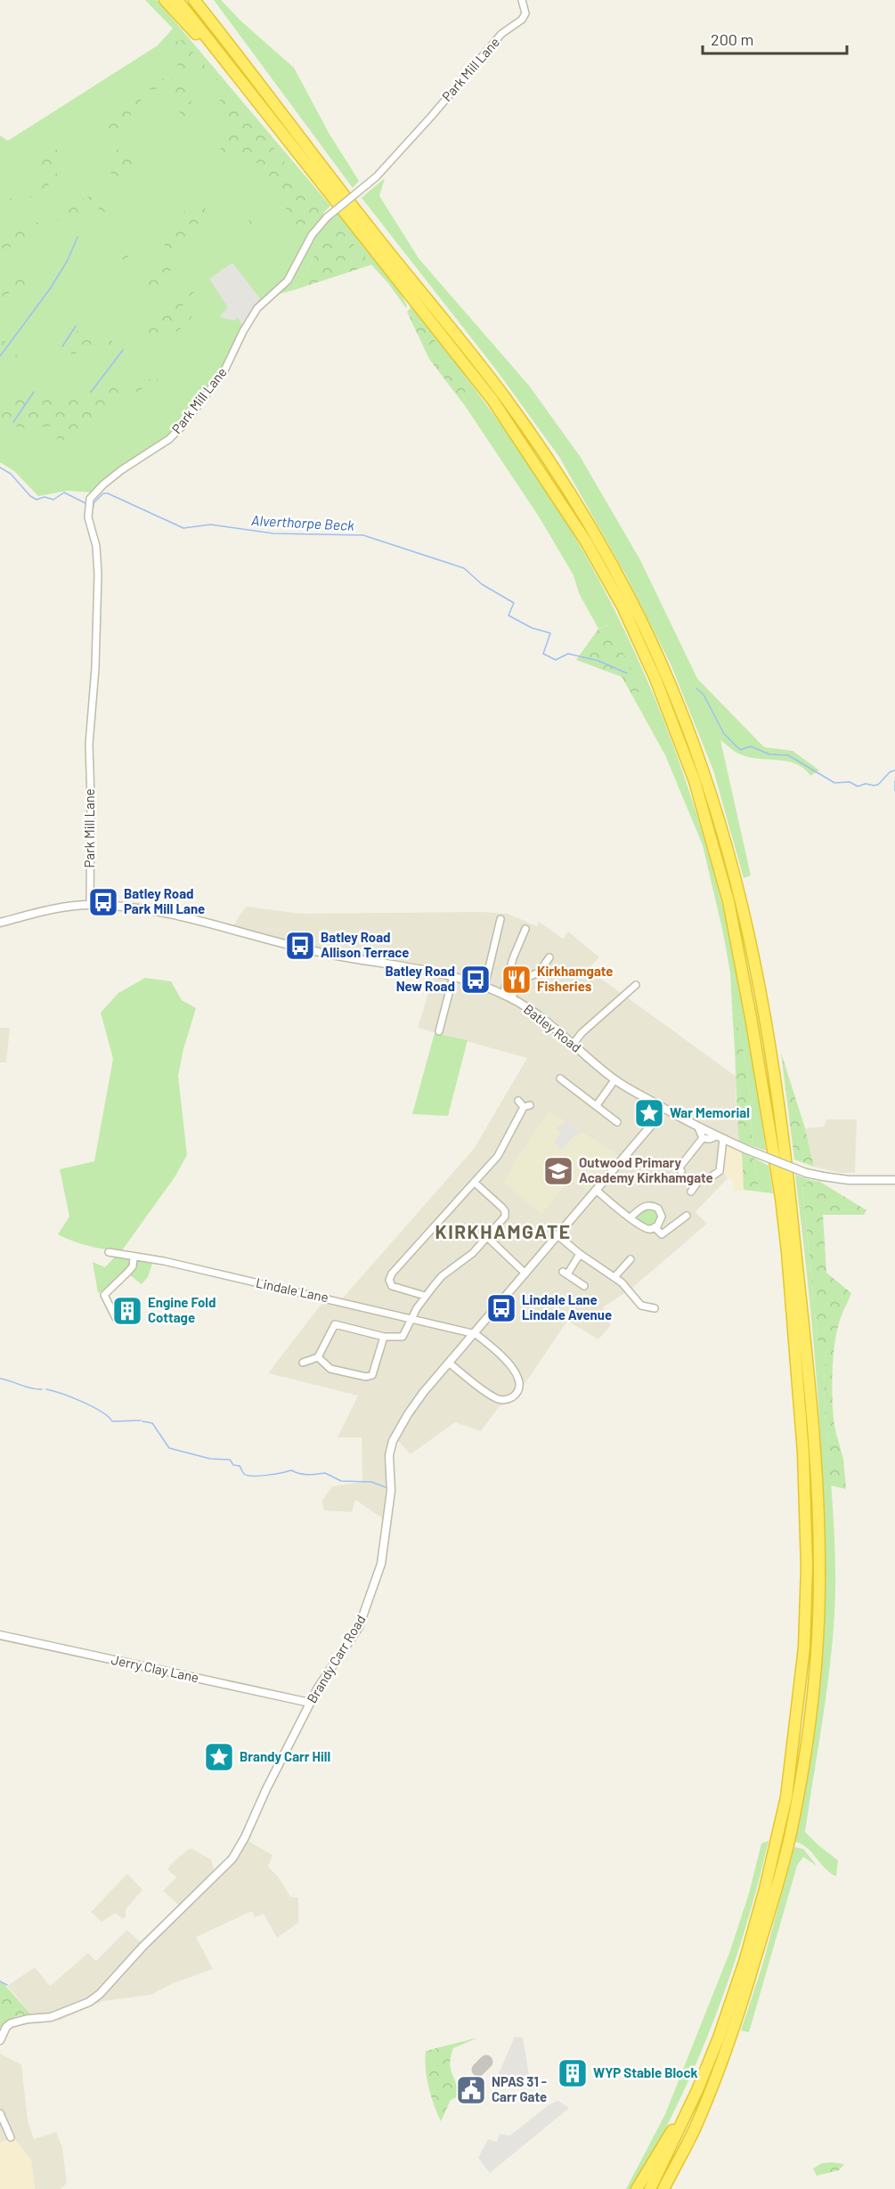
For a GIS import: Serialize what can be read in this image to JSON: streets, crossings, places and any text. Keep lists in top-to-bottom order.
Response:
{
  "streets": {
    "street": [
      "Park Mill Lane",
      "Batley Road",
      "Lindale Lane",
      "Brandy Carr Road",
      "Jerry Clay Lane"
    ]
  },
  "crossings": [
    ["Park Mill Lane", "Batley Road"],
    ["Batley Road", "Brandy Carr Road"],
    ["Lindale Lane", "Brandy Carr Road"],
    ["Brandy Carr Road", "Jerry Clay Lane"]
  ],
  "districts": ["KIRKHAMGATE"],
  "water": ["Alverthorpe Beck"],
  "places": {
    "bus stop": [
      "Batley Road Park Mill Lane",
      "Batley Road Allison Terrace",
      "Batley Road New Road",
      "Lindale Lane Lindale Avenue"
    ],
    "restaurant": ["Kirkhamgate Fisheries"],
    "place": ["War Memorial", "Brandy Carr Hill"],
    "school or university": ["Outwood Primary Academy Kirkhamgate"],
    "building": ["Engine Fold Cottage", "WYP Stable Block"],
    "public building": ["NPAS 31 - Carr Gate"]
  },
  "scale_bar": "200 m"
}
